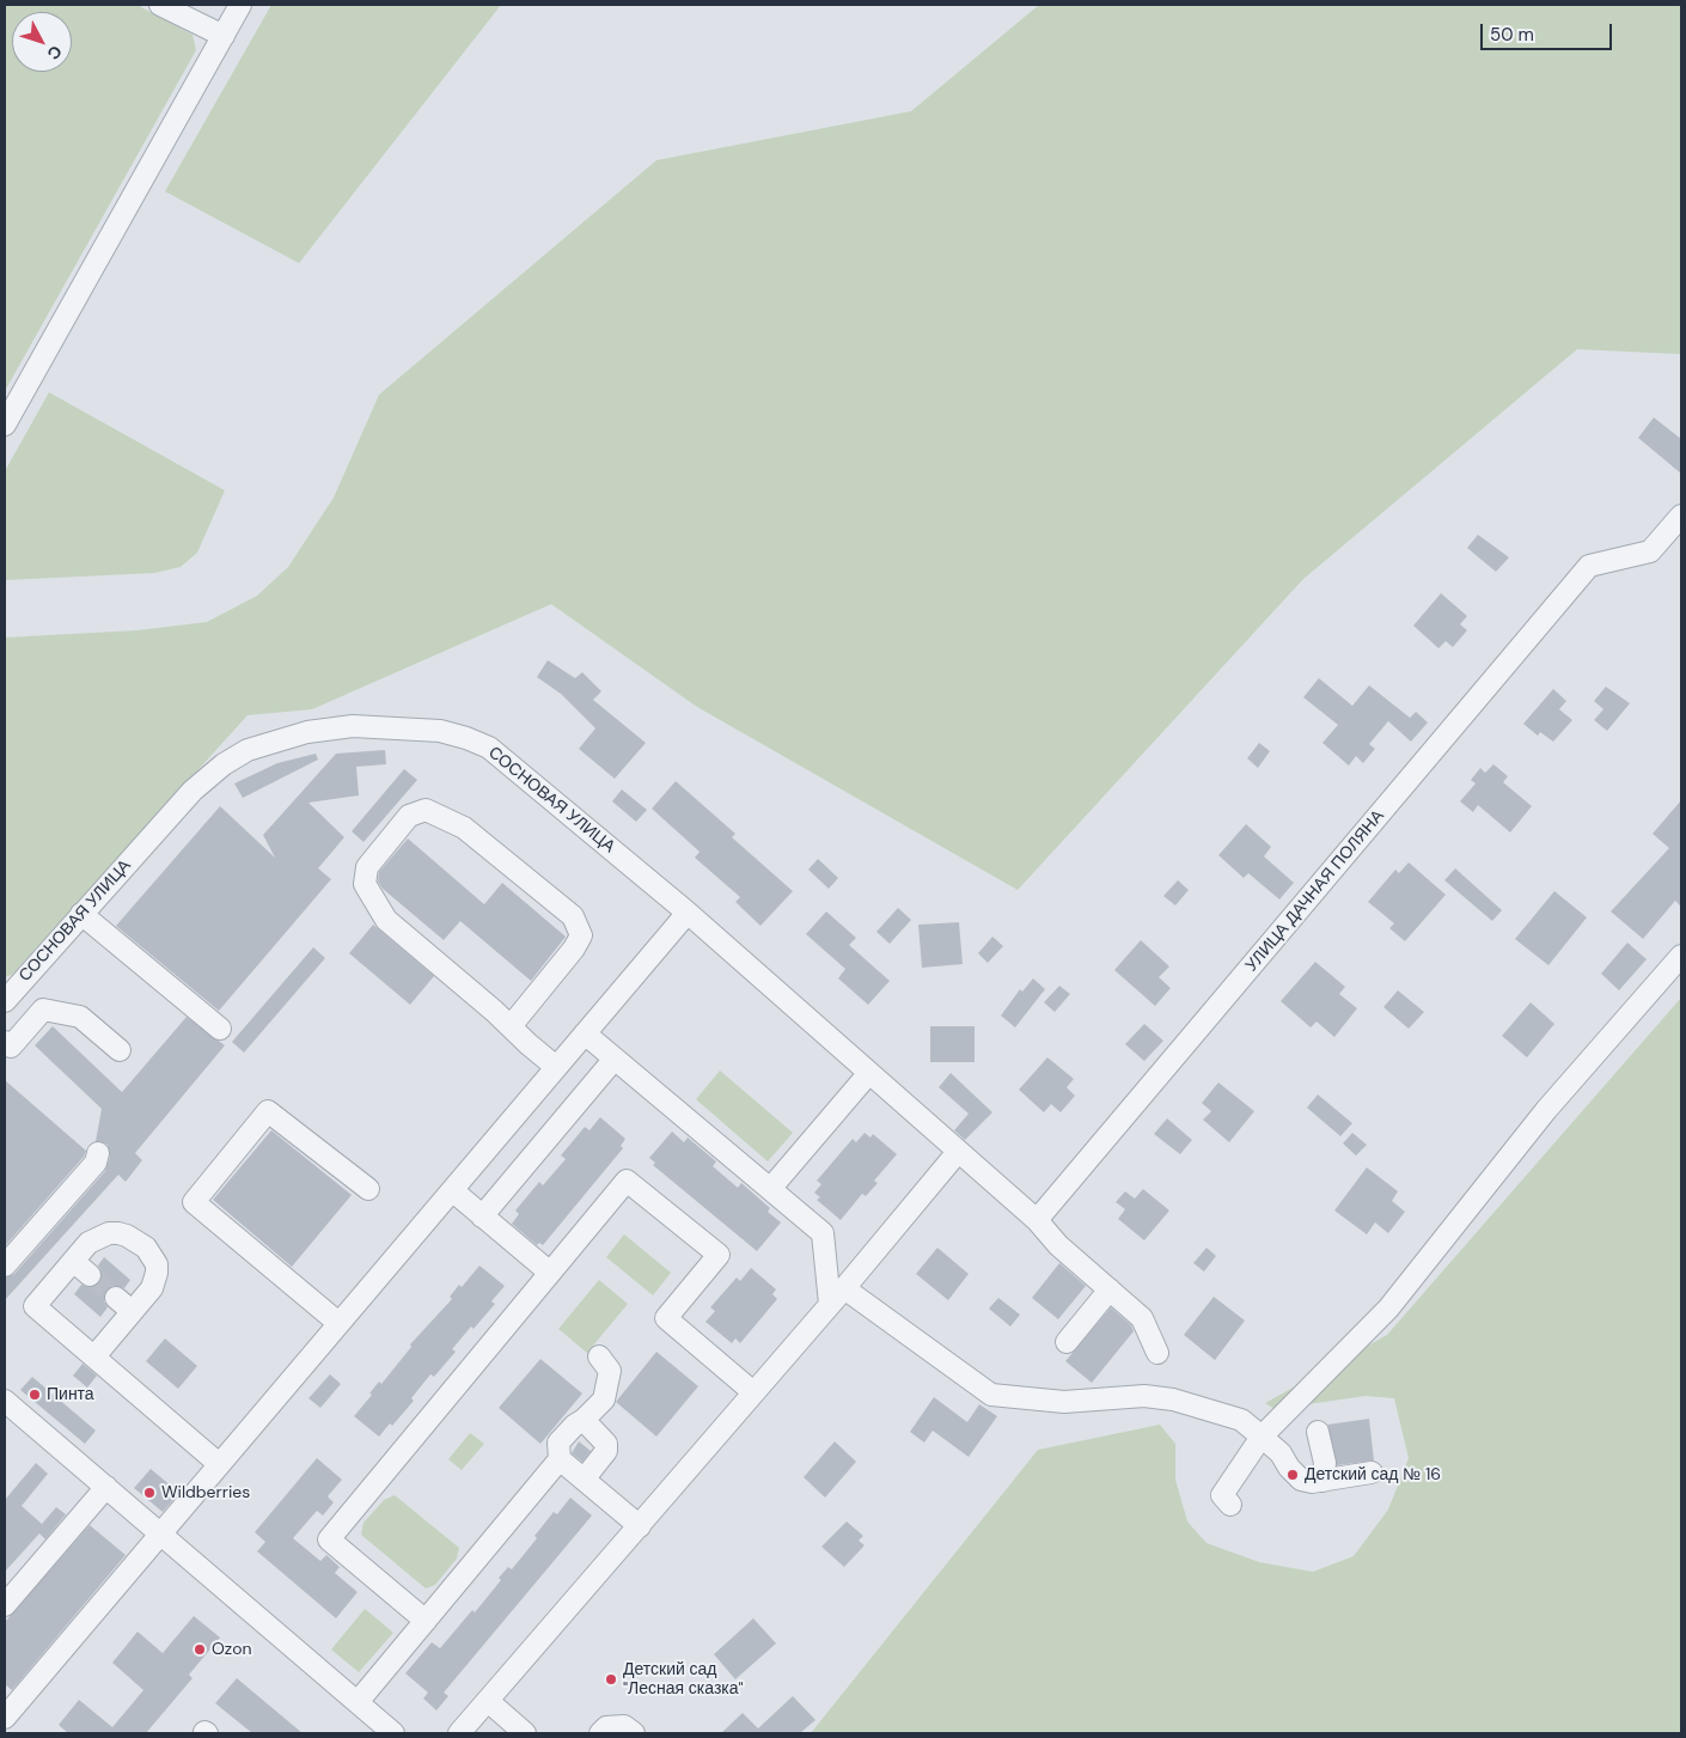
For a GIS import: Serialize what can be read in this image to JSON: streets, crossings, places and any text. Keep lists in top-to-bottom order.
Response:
{
  "streets": {
    "street": ["СОСНОВАЯ УЛИЦА", "УЛИЦА ДАЧНАЯ ПОЛЯНА"]
  },
  "places": [
    "Пинта",
    "Детский сад № 16",
    "Wildberries",
    "Ozon",
    "Детский сад \"Лесная сказка\""
  ],
  "scale_bar": "50 m",
  "north": "bottom right"
}
